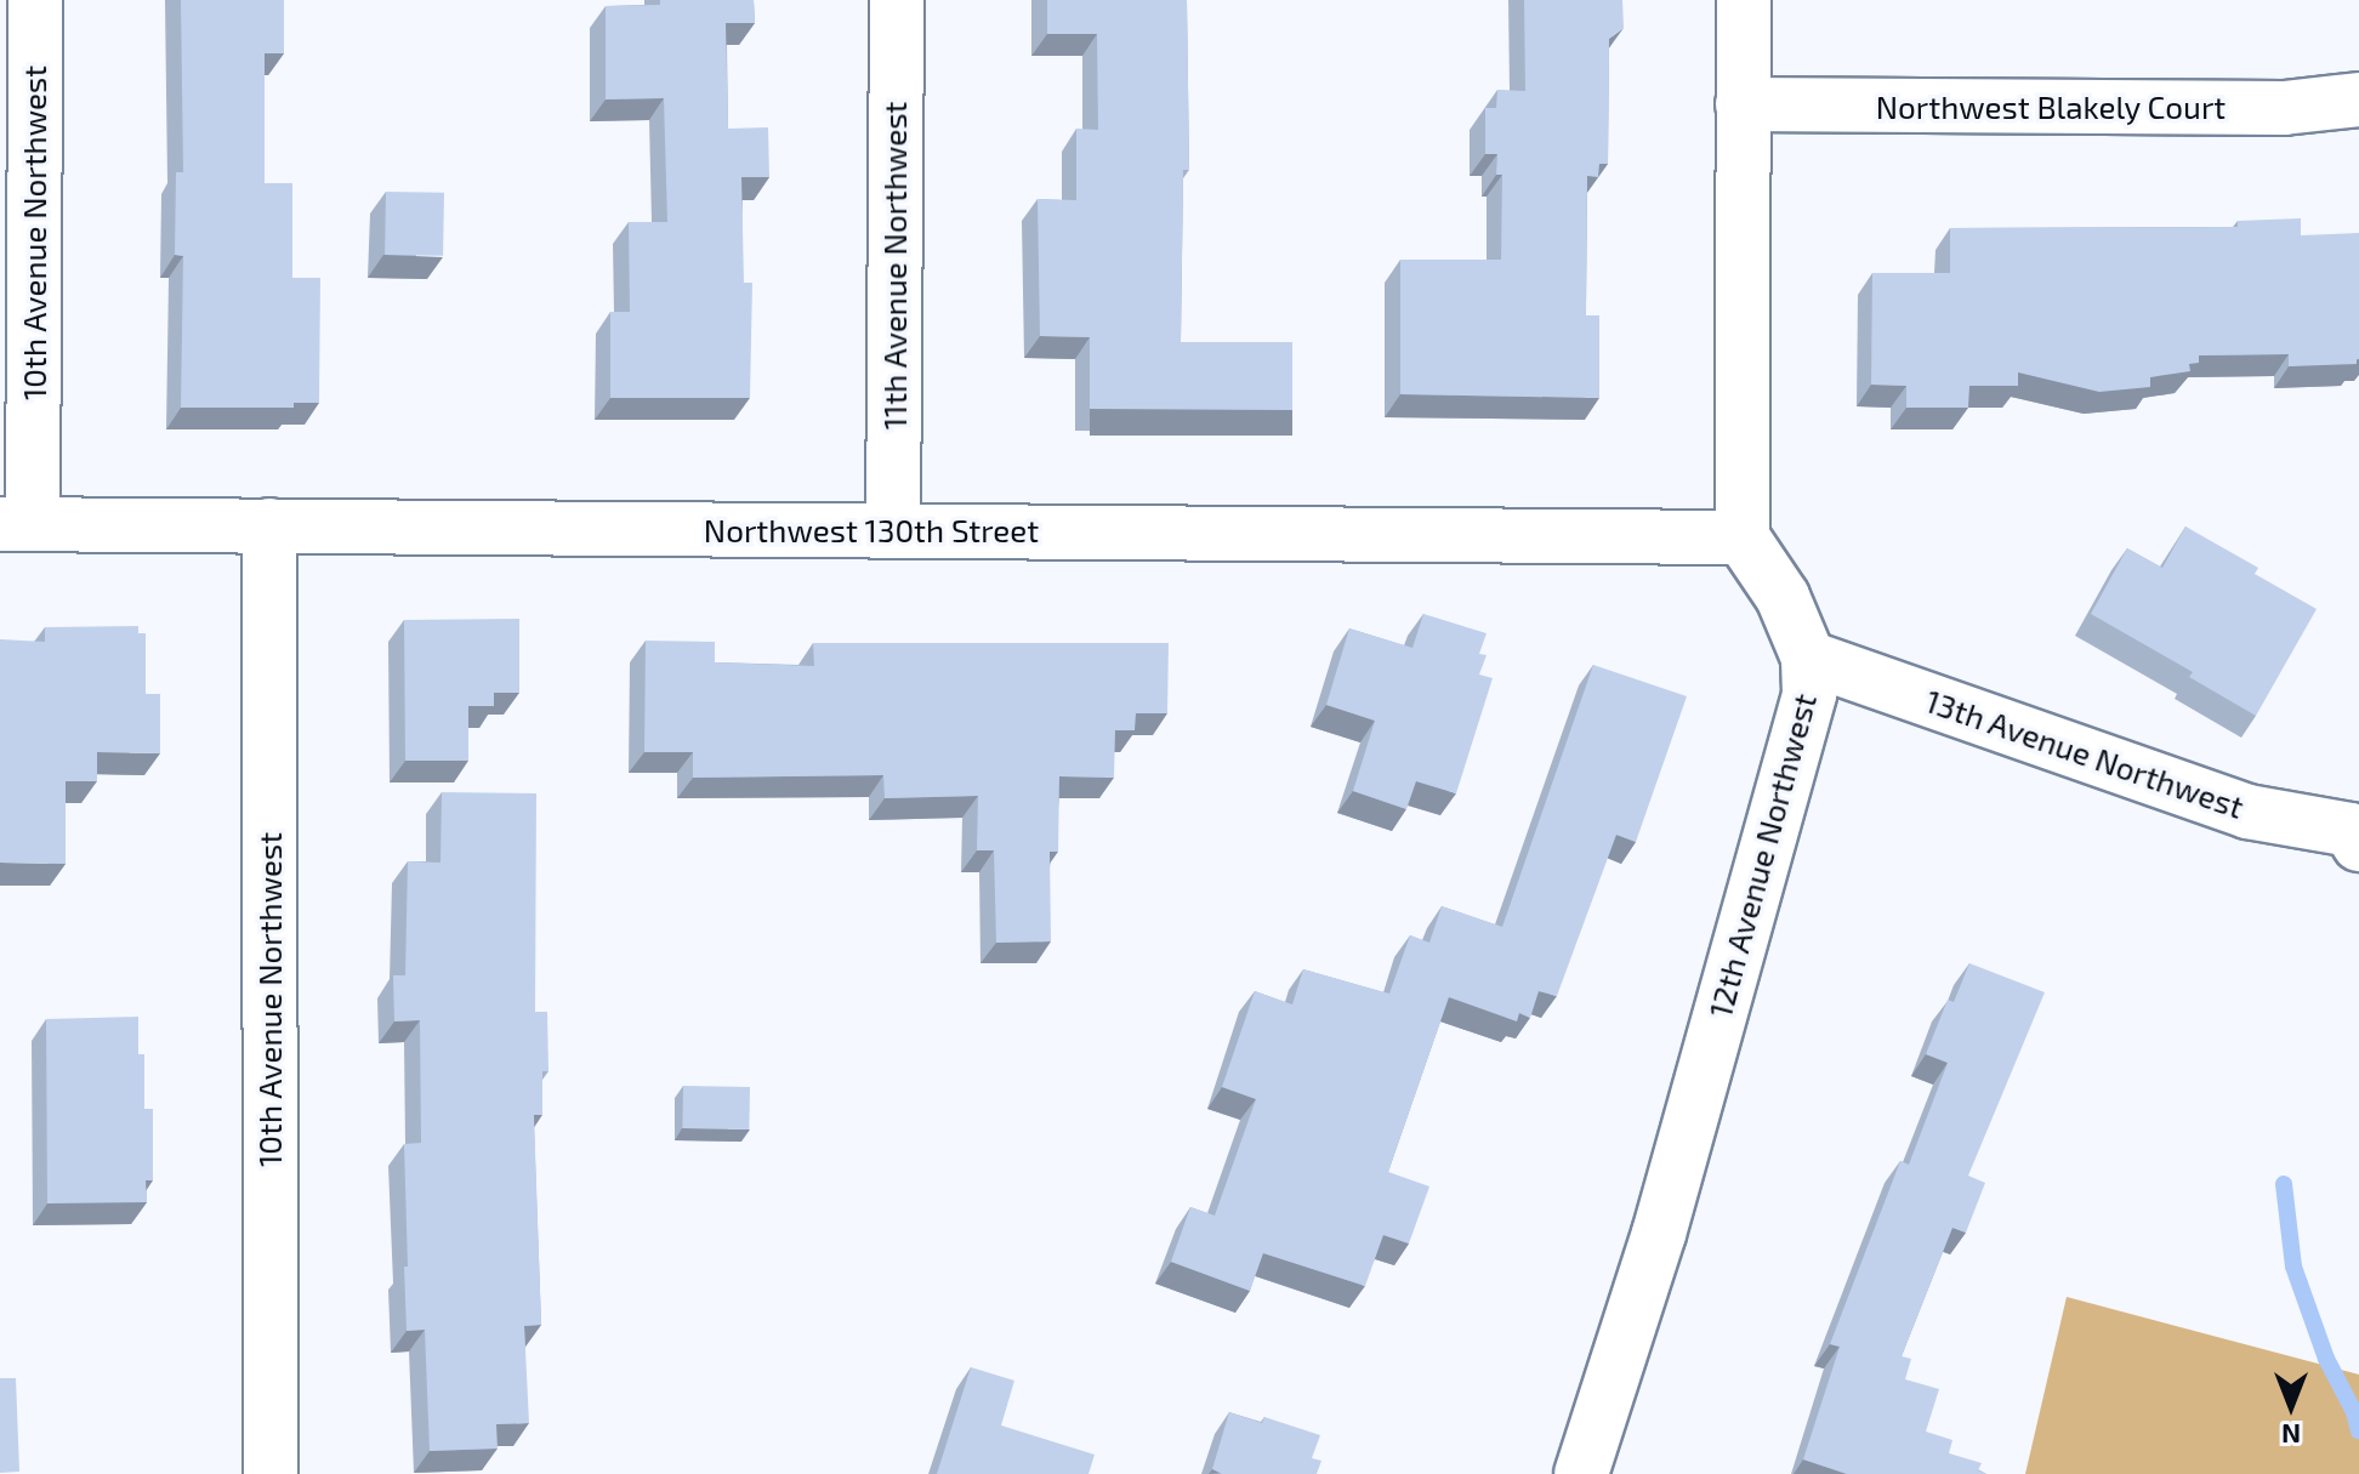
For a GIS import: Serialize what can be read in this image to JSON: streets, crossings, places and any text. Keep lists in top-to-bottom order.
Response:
{
  "streets": {
    "street": [
      "Northwest Blakely Court",
      "10th Avenue Northwest",
      "11th Avenue Northwest",
      "Northwest 130th Street",
      "13th Avenue Northwest",
      "12th Avenue Northwest"
    ]
  },
  "crossings": [
    ["10th Avenue Northwest", "Northwest 130th Street"],
    ["11th Avenue Northwest", "Northwest 130th Street"],
    ["Northwest 130th Street", "12th Avenue Northwest"],
    ["13th Avenue Northwest", "12th Avenue Northwest"]
  ],
  "north": "bottom"
}
